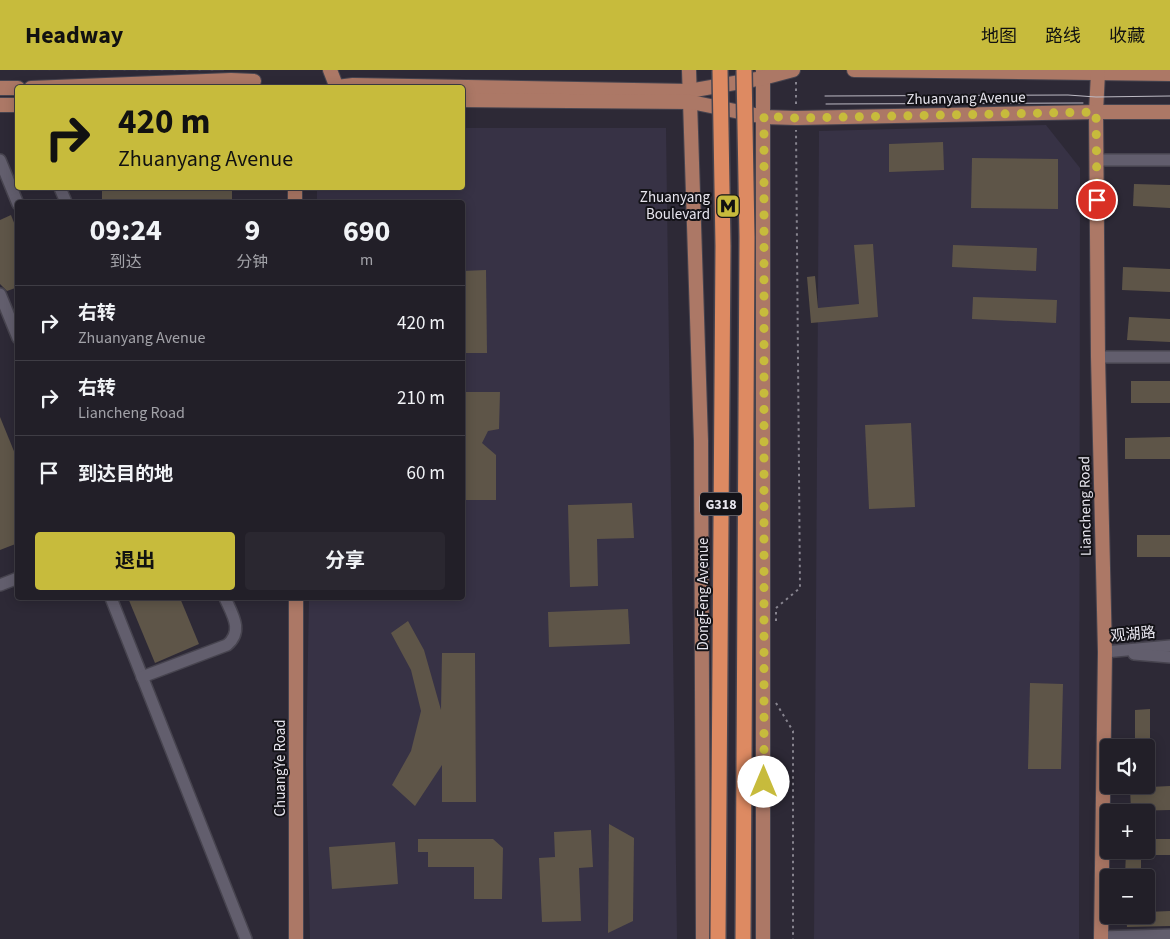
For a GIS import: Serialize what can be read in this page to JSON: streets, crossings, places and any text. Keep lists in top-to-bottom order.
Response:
{
  "streets": {
    "highway": ["G318", "DongFeng Avenue"],
    "main road": ["Zhuanyang Avenue", "Liancheng Road", "ChuangYe Road"],
    "street": ["观湖路"]
  },
  "crossings": [
    ["Zhuanyang Avenue", "Liancheng Road"],
    ["Liancheng Road", "观湖路"]
  ],
  "places": {
    "metro station": ["Zhuanyang Boulevard"]
  },
  "page": {
    "header": "Headway",
    "nav": ["地图", "路线", "收藏"],
    "turn": ["420 m", "Zhuanyang Avenue"],
    "eta": [
      "09:24",
      "到达",
      "9",
      "分钟",
      "690",
      "m"
    ],
    "list": [
      {
        "name": "右转",
        "note": "Zhuanyang Avenue",
        "value": "420 m"
      },
      {
        "name": "右转",
        "note": "Liancheng Road",
        "value": "210 m"
      },
      {
        "name": "到达目的地",
        "value": "60 m"
      }
    ],
    "buttons": ["退出", "分享"],
    "map_buttons": ["+", "−"]
  }
}
